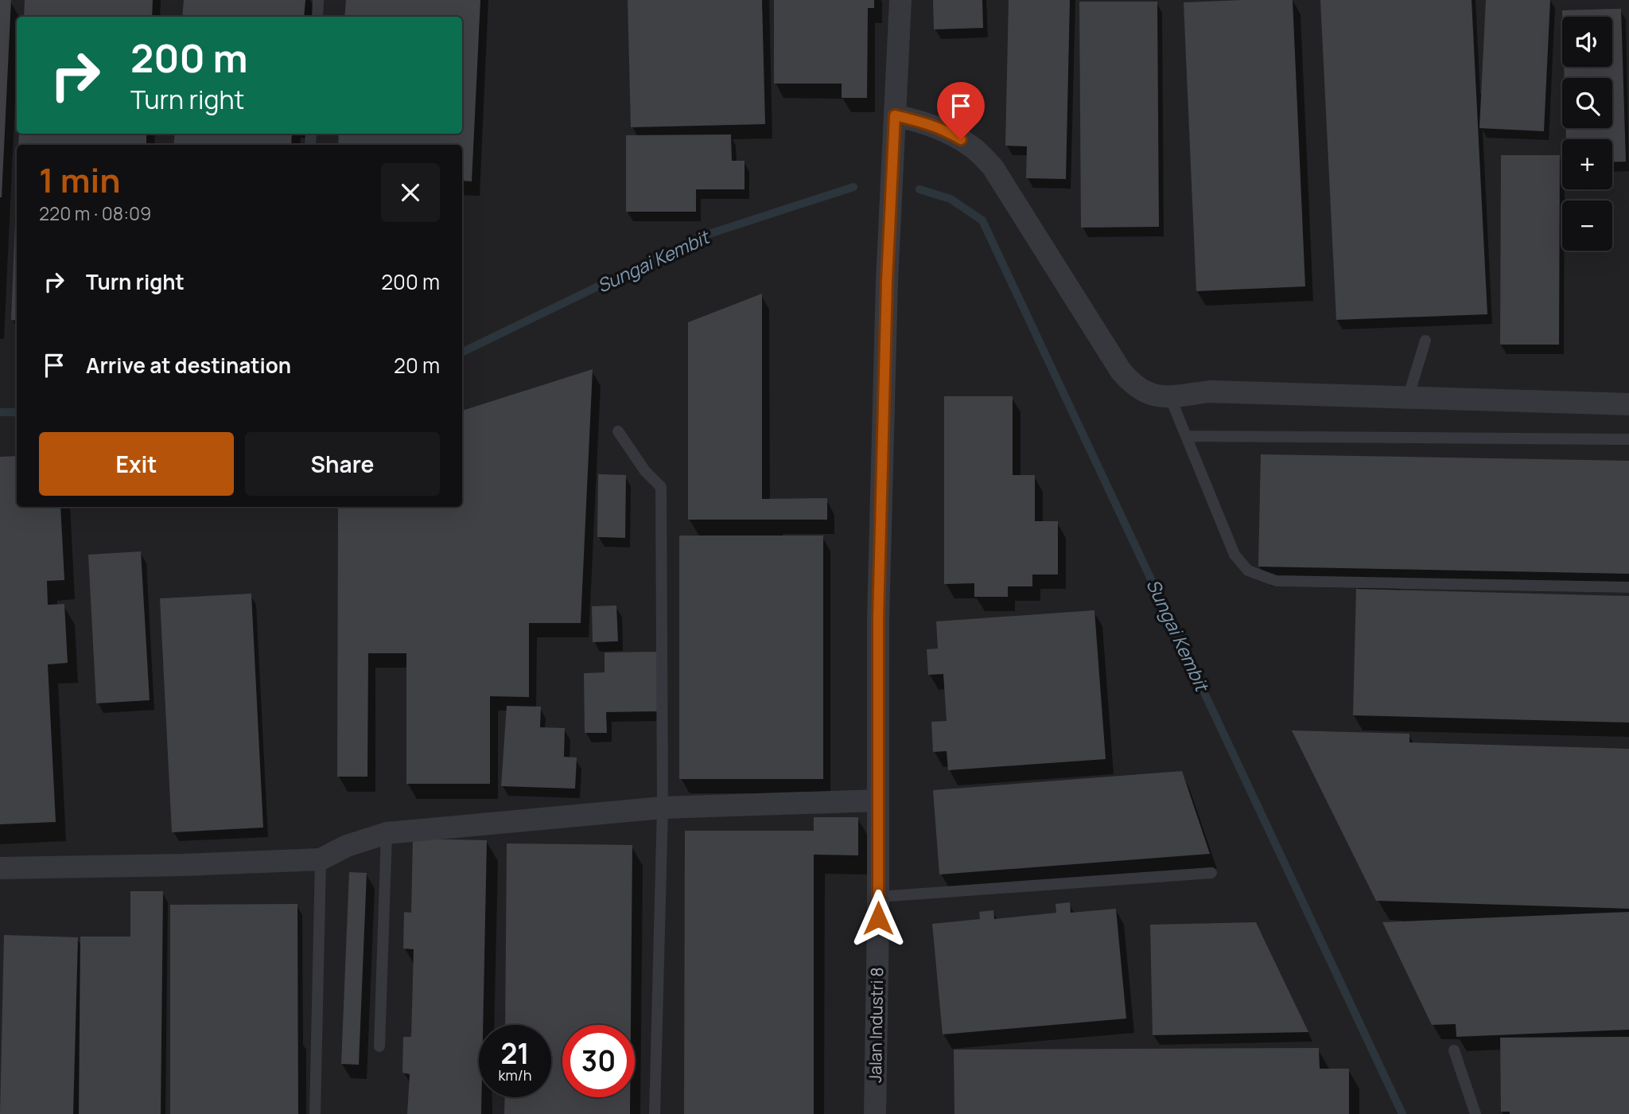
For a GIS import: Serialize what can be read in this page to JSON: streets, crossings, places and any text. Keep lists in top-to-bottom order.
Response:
{
  "streets": {
    "street": ["Jalan Industri 8"]
  },
  "water": ["Sungai Kembit"],
  "page": {
    "map_buttons": ["+", "−"],
    "turn": ["200 m", "Turn right"],
    "heading": ["1 min", "220 m · 08:09"],
    "list": [
      {
        "name": "Turn right",
        "value": "200 m"
      },
      {
        "name": "Arrive at destination",
        "value": "20 m"
      }
    ],
    "buttons": ["Exit", "Share"],
    "speed": "21 km/h",
    "limit": "30"
  }
}
